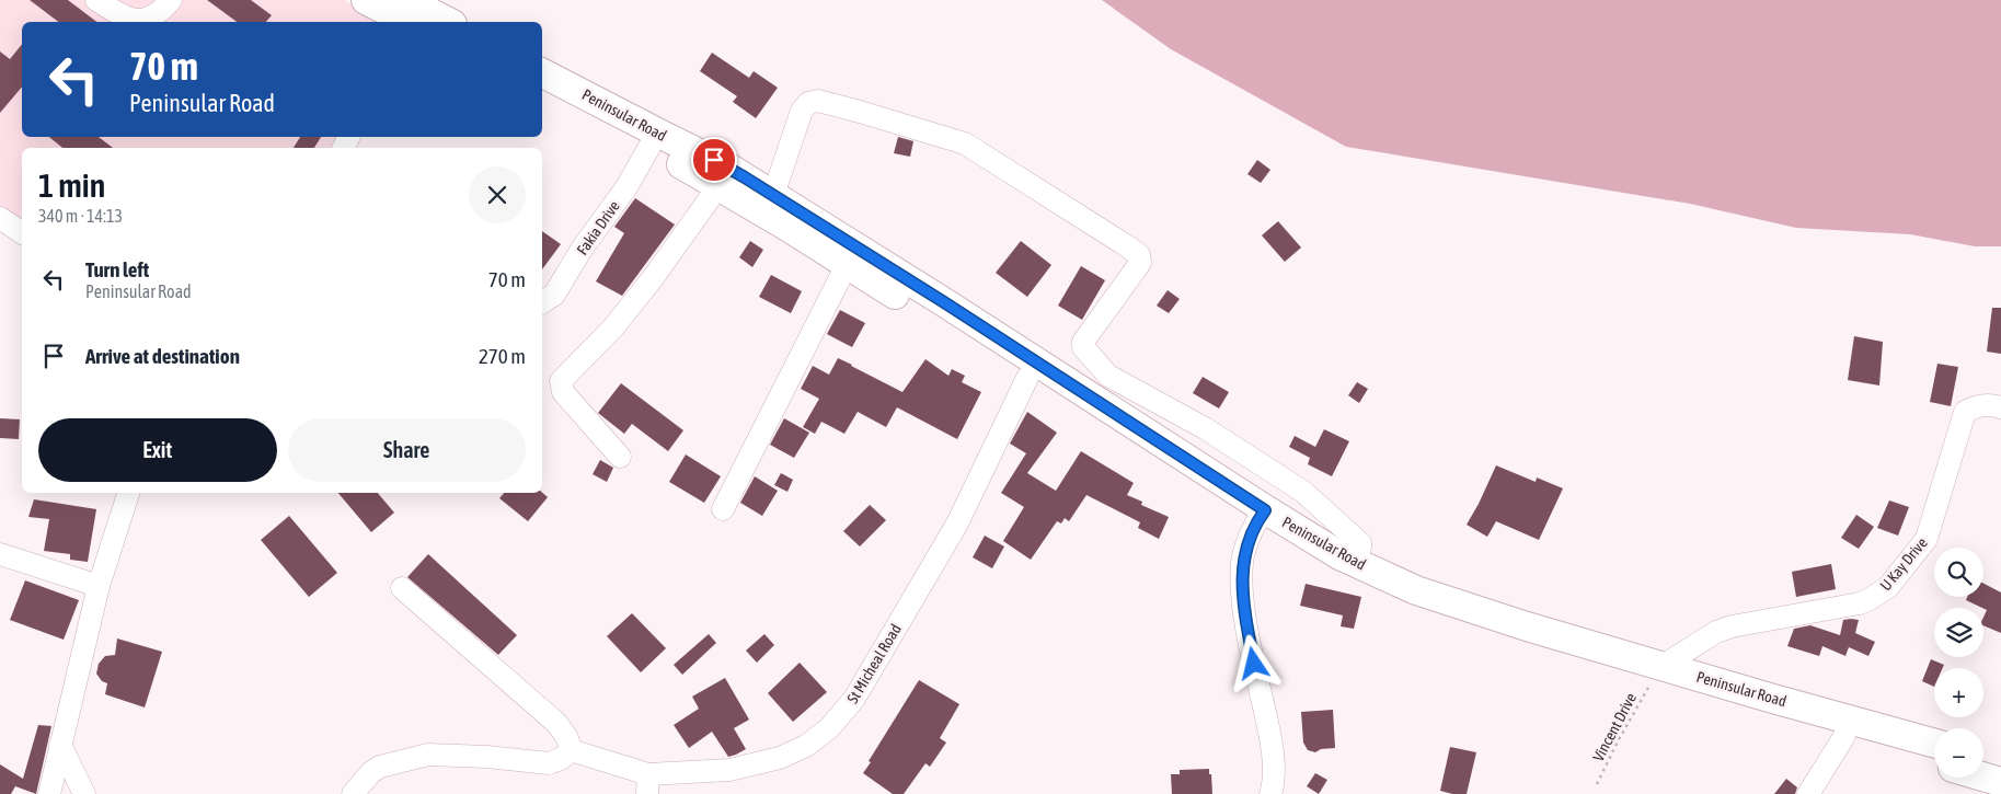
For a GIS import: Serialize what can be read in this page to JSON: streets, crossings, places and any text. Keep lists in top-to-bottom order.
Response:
{
  "streets": {
    "main road": ["Peninsular Road"],
    "street": ["Fakia Drive", "U Kay Drive", "St Micheal Road"],
    "path": ["Vincent Drive"]
  },
  "crossings": [
    ["Peninsular Road", "Fakia Drive"],
    ["Peninsular Road", "U Kay Drive"],
    ["Peninsular Road", "St Micheal Road"],
    ["Peninsular Road", "Vincent Drive"],
    ["U Kay Drive", "Vincent Drive"]
  ],
  "page": {
    "turn": ["70 m", "Peninsular Road"],
    "heading": ["1 min", "340 m · 14:13"],
    "list": [
      {
        "name": "Turn left",
        "note": "Peninsular Road",
        "value": "70 m"
      },
      {
        "name": "Arrive at destination",
        "value": "270 m"
      }
    ],
    "buttons": ["Exit", "Share"],
    "map_buttons": ["+", "−"]
  }
}
